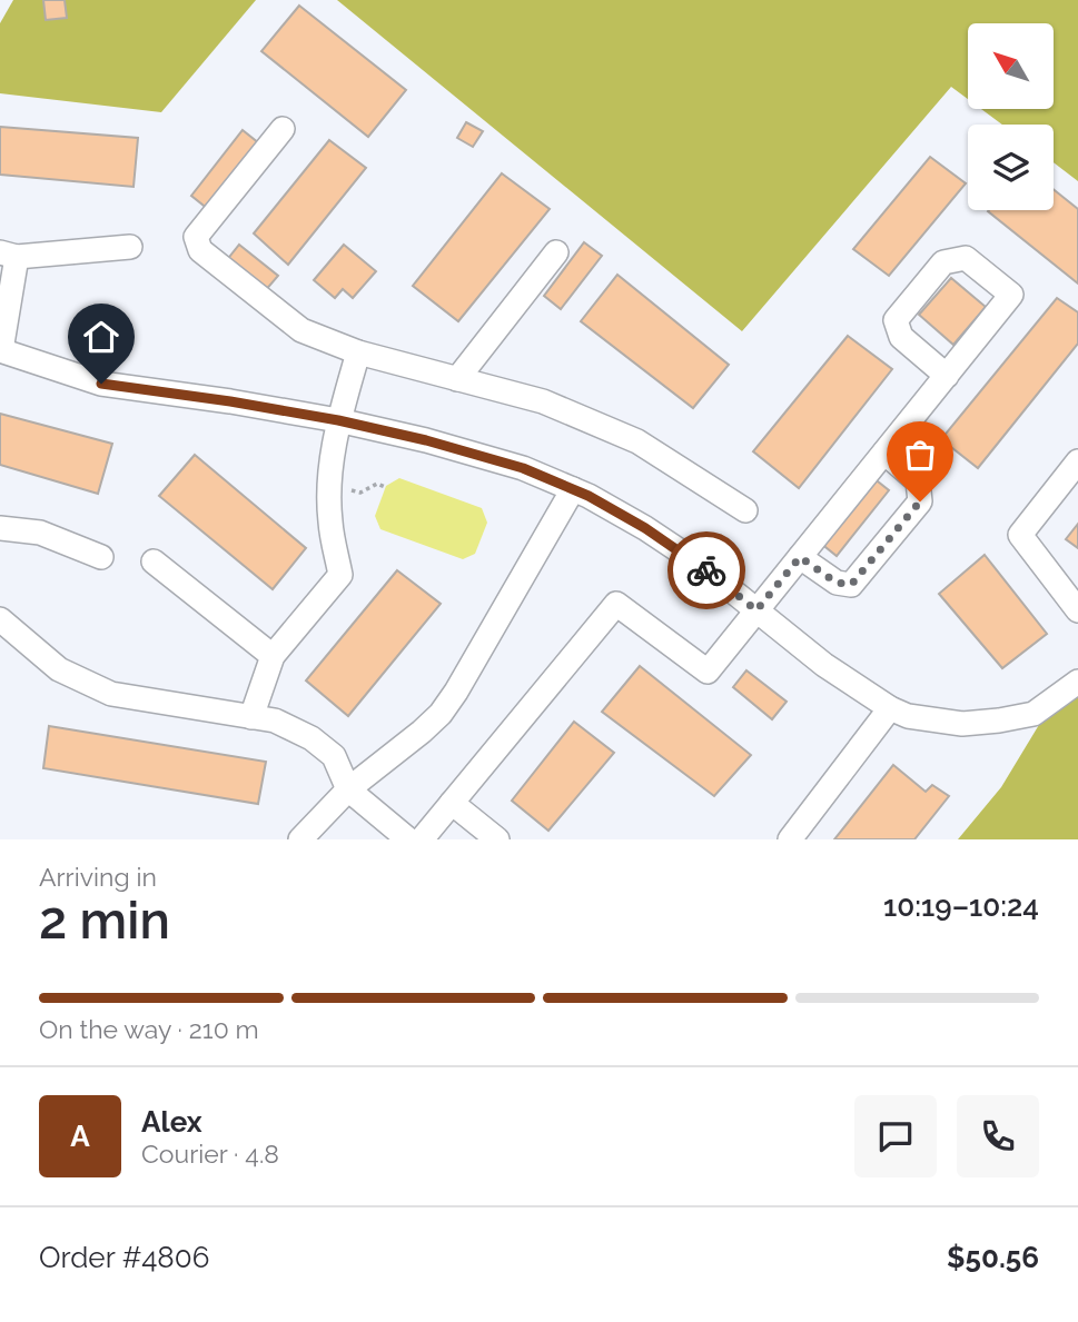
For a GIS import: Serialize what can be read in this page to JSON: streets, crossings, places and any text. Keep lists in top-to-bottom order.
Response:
{
  "north": "top left",
  "page": {
    "heading": ["2 min", "Arriving in", "10:19–10:24"],
    "panel": [
      "Alex",
      "Courier · 4.8",
      "Order #4806",
      "$50.56"
    ],
    "bar": "On the way · 210 m",
    "round": "A"
  }
}
